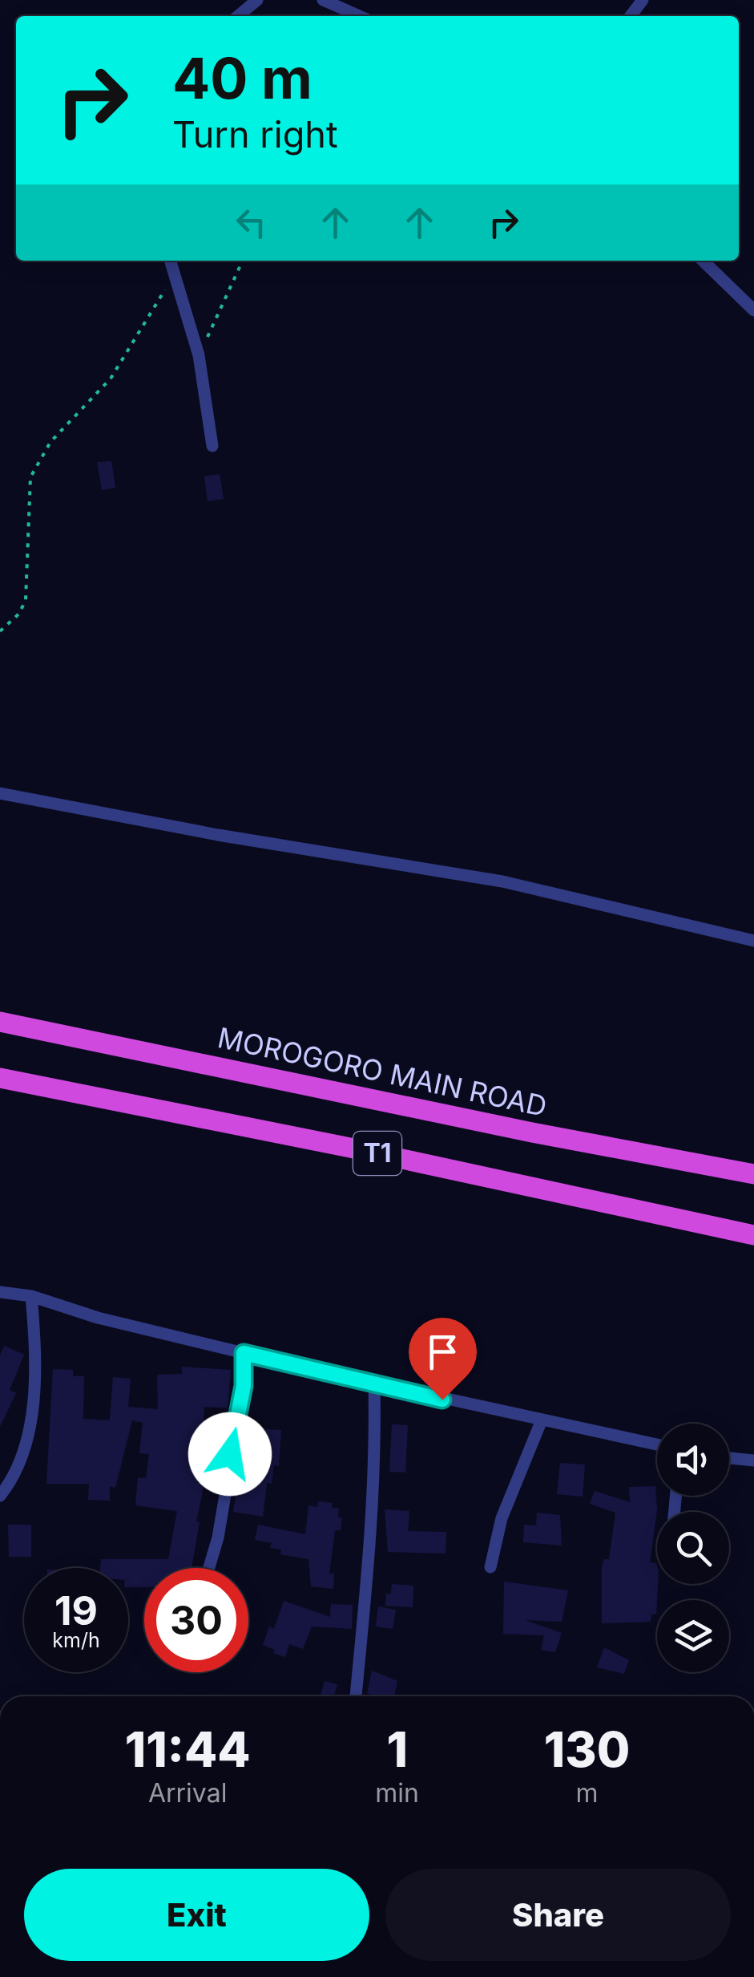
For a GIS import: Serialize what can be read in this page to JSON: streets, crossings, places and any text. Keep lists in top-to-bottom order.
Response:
{
  "streets": {
    "highway": ["MOROGORO MAIN ROAD", "T1"]
  },
  "page": {
    "turn": ["40 m", "Turn right"],
    "speed": "19 km/h",
    "limit": "30",
    "eta": [
      "11:44",
      "Arrival",
      "1",
      "min",
      "130",
      "m"
    ],
    "buttons": ["Exit", "Share"]
  }
}
